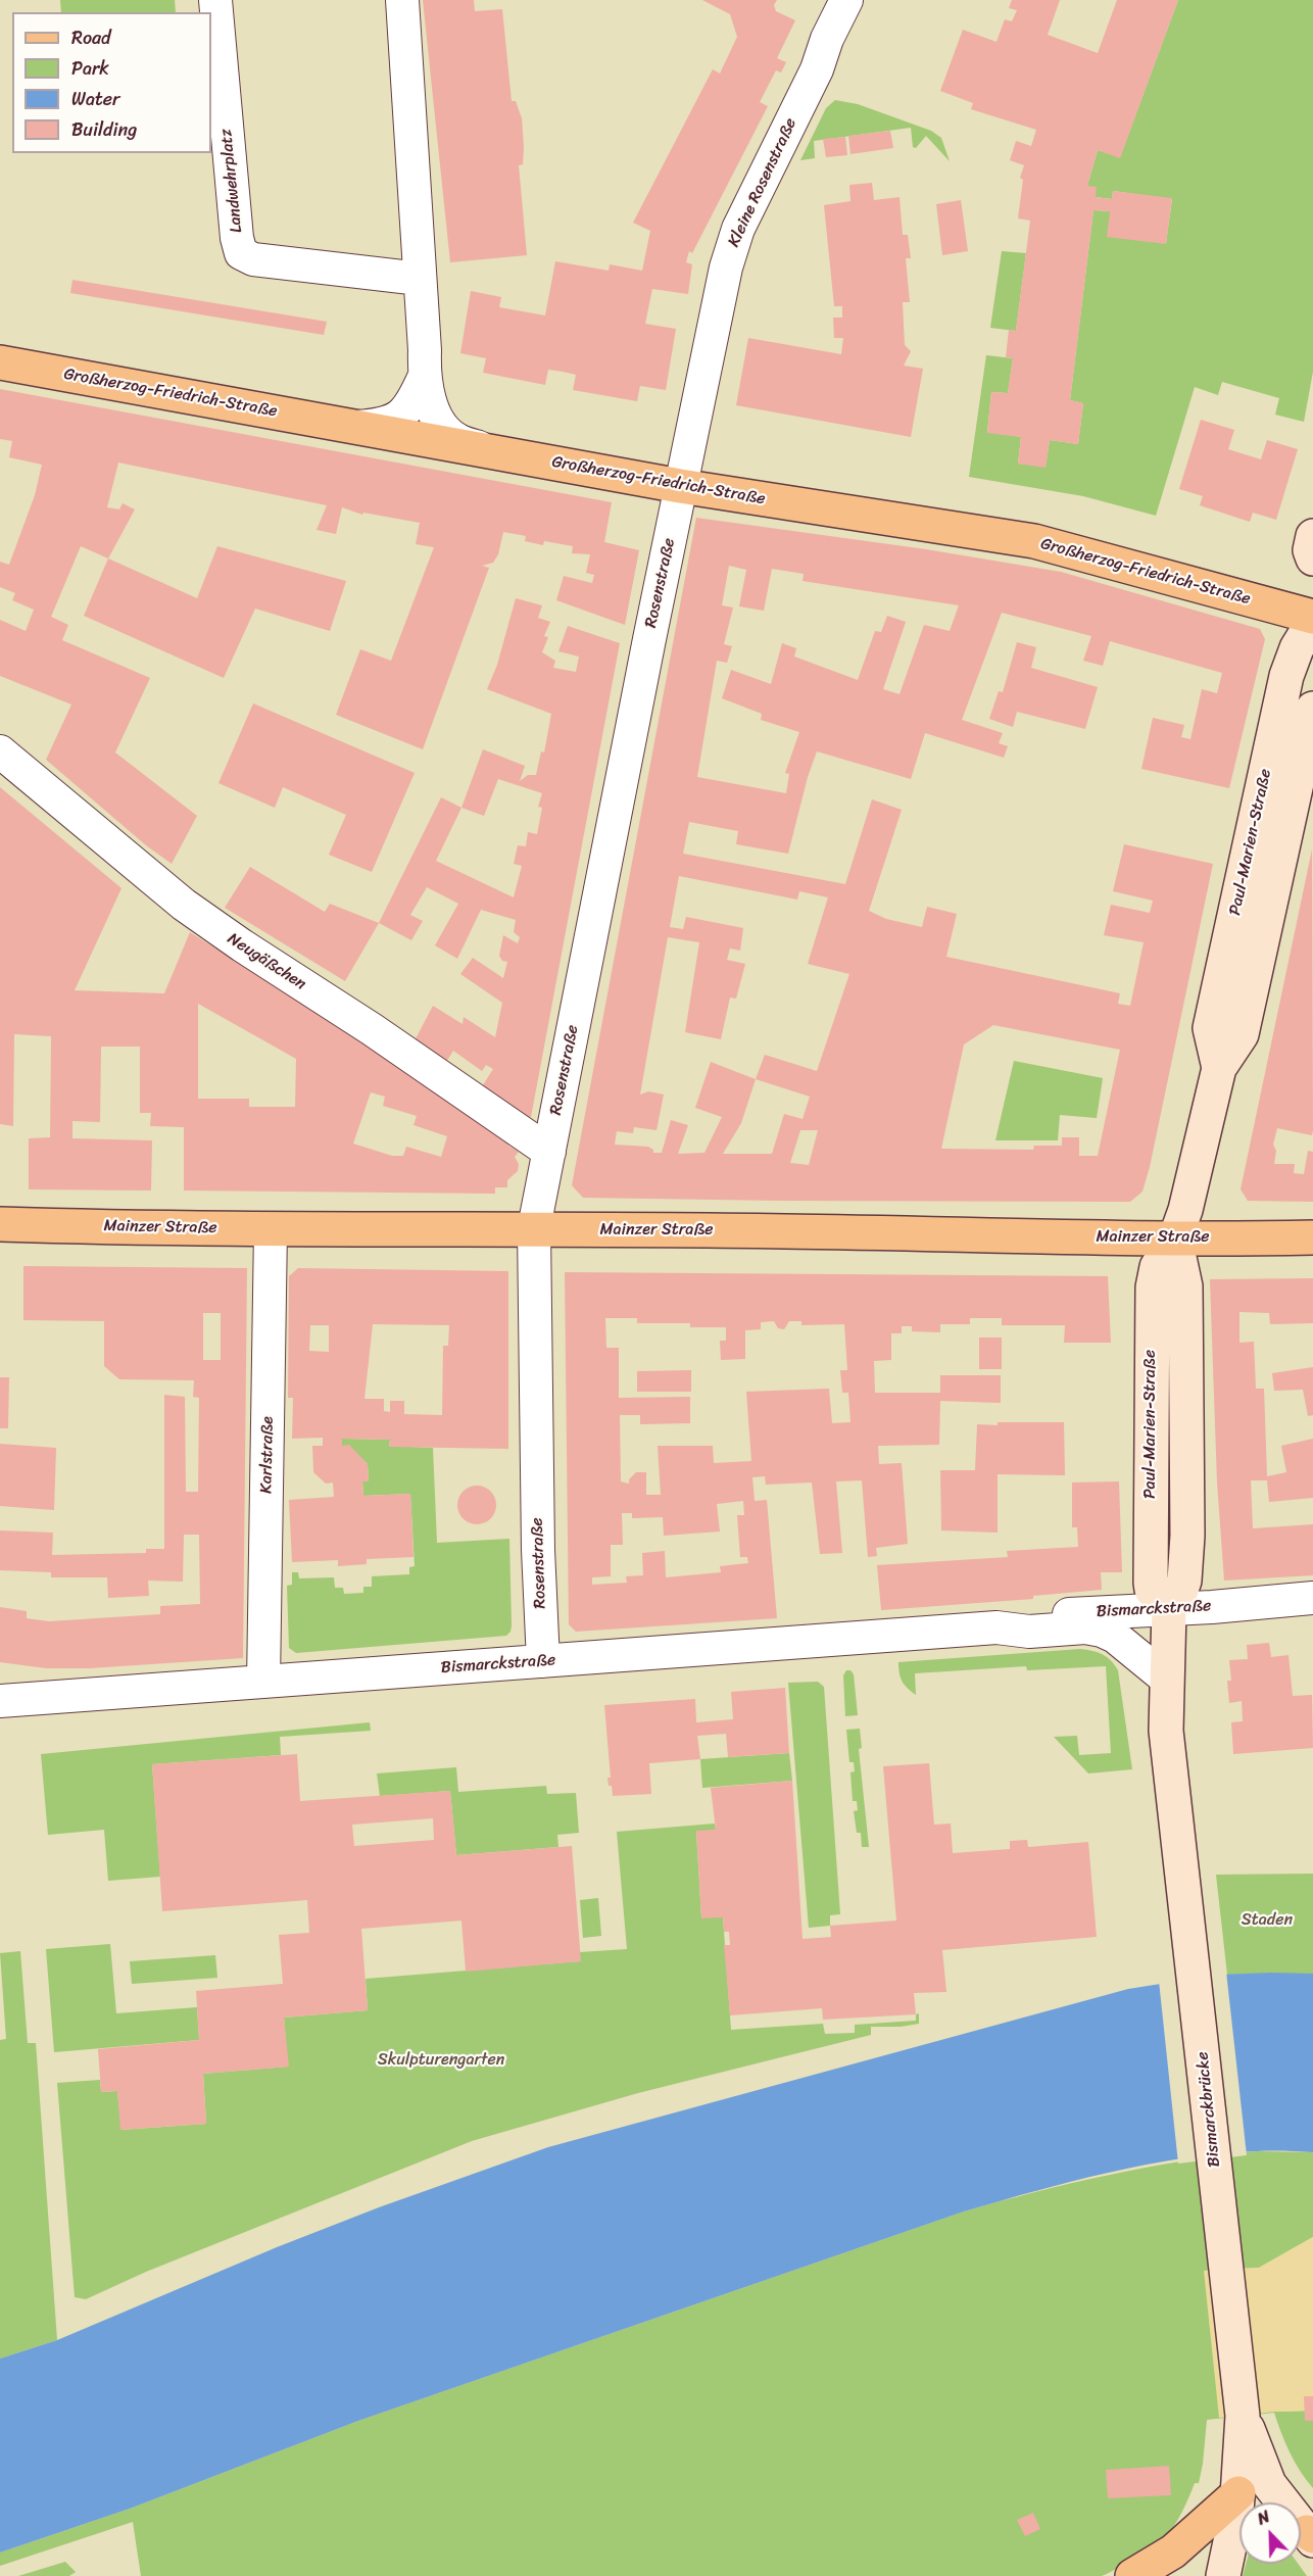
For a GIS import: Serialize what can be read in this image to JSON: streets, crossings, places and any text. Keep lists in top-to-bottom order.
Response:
{
  "streets": {
    "main road": [
      "Großherzog-Friedrich-Straße",
      "Paul-Marien-Straße",
      "Mainzer Straße",
      "Bismarckbrücke"
    ],
    "street": [
      "Landwehrplatz",
      "Kleine Rosenstraße",
      "Rosenstraße",
      "Neugäßchen",
      "Karlstraße",
      "Bismarckstraße"
    ]
  },
  "crossings": [
    ["Kleine Rosenstraße", "Großherzog-Friedrich-Straße"],
    ["Kleine Rosenstraße", "Rosenstraße"],
    ["Großherzog-Friedrich-Straße", "Rosenstraße"],
    ["Rosenstraße", "Neugäßchen"],
    ["Rosenstraße", "Mainzer Straße"],
    ["Rosenstraße", "Bismarckstraße"],
    ["Paul-Marien-Straße", "Mainzer Straße"],
    ["Mainzer Straße", "Karlstraße"],
    ["Karlstraße", "Bismarckstraße"],
    ["Bismarckstraße", "Bismarckbrücke"]
  ],
  "parks": ["Staden", "Skulpturengarten"],
  "legend": [
    "Road",
    "Park",
    "Water",
    "Building"
  ],
  "north": "top left"
}
